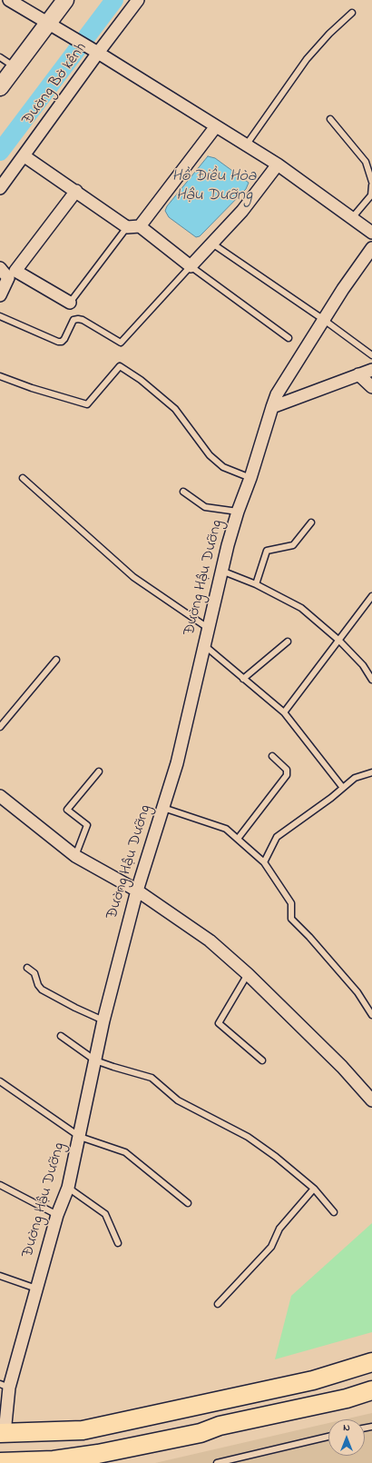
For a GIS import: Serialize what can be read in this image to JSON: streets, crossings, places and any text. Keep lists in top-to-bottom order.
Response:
{
  "streets": {
    "street": ["Đường Bờ kênh", "Đường Hậu Dưỡng"]
  },
  "water": ["Hồ Điều Hòa Hậu Dưỡng"],
  "north": "top"
}
